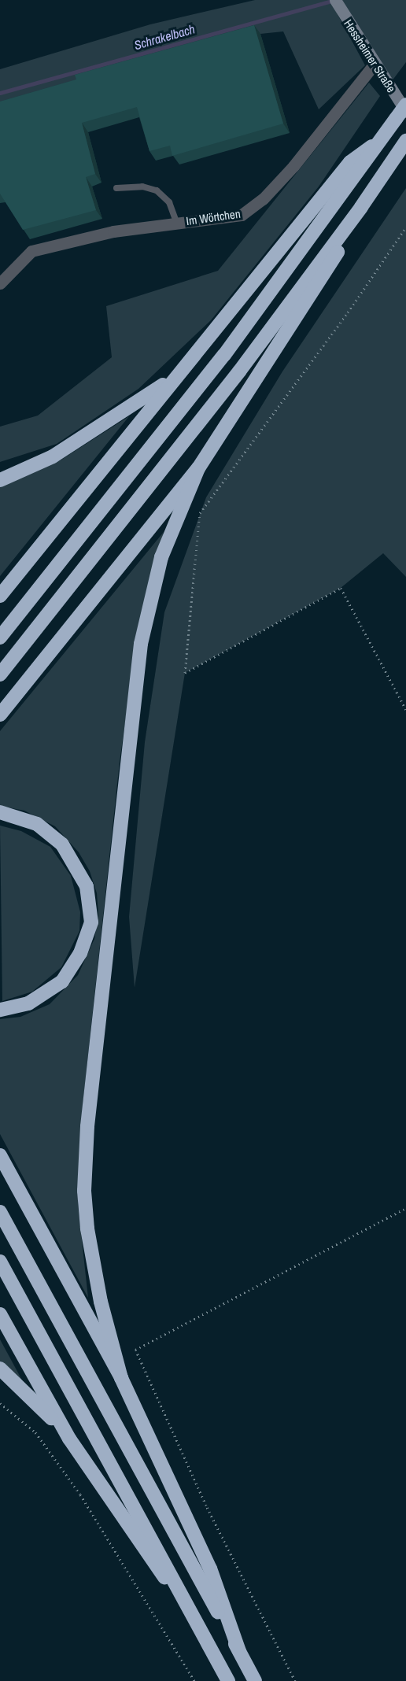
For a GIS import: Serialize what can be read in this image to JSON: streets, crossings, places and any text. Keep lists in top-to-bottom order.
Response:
{
  "streets": {
    "street": ["Hessheimer Straße", "Im Wörtchen"]
  },
  "crossings": [
    ["Hessheimer Straße", "Im Wörtchen"]
  ],
  "water": ["Schrakelbach"]
}
